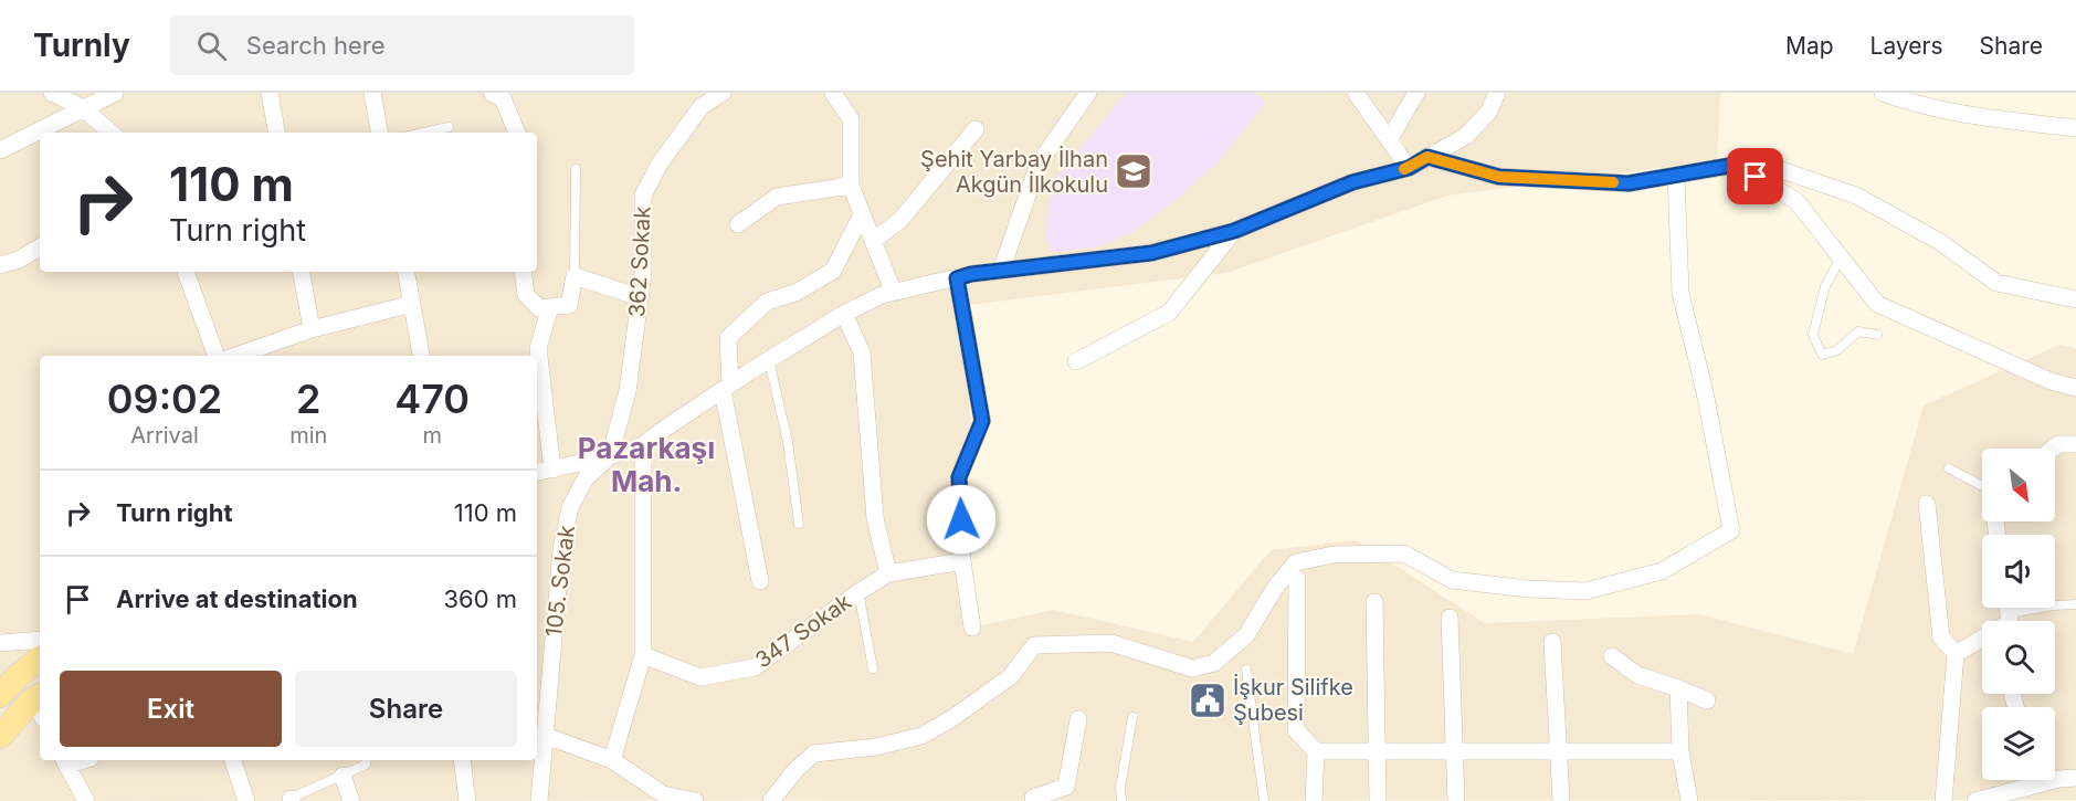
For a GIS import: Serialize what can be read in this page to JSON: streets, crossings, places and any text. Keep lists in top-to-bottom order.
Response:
{
  "streets": {
    "street": ["362 Sokak", "105. Sokak", "347 Sokak"]
  },
  "crossings": [
    ["362 Sokak", "105. Sokak"]
  ],
  "districts": ["Pazarkaşı Mah."],
  "places": {
    "school or university": ["Şehit Yarbay İlhan Akgün İlkokulu"],
    "public building": ["İşkur Silifke Şubesi"]
  },
  "north": "bottom right",
  "page": {
    "header": "Turnly",
    "search": "Search here",
    "nav": ["Map", "Layers", "Share"],
    "turn": ["110 m", "Turn right"],
    "eta": [
      "09:02",
      "Arrival",
      "2",
      "min",
      "470",
      "m"
    ],
    "list": [
      {
        "name": "Turn right",
        "value": "110 m"
      },
      {
        "name": "Arrive at destination",
        "value": "360 m"
      }
    ],
    "buttons": ["Exit", "Share"]
  }
}
